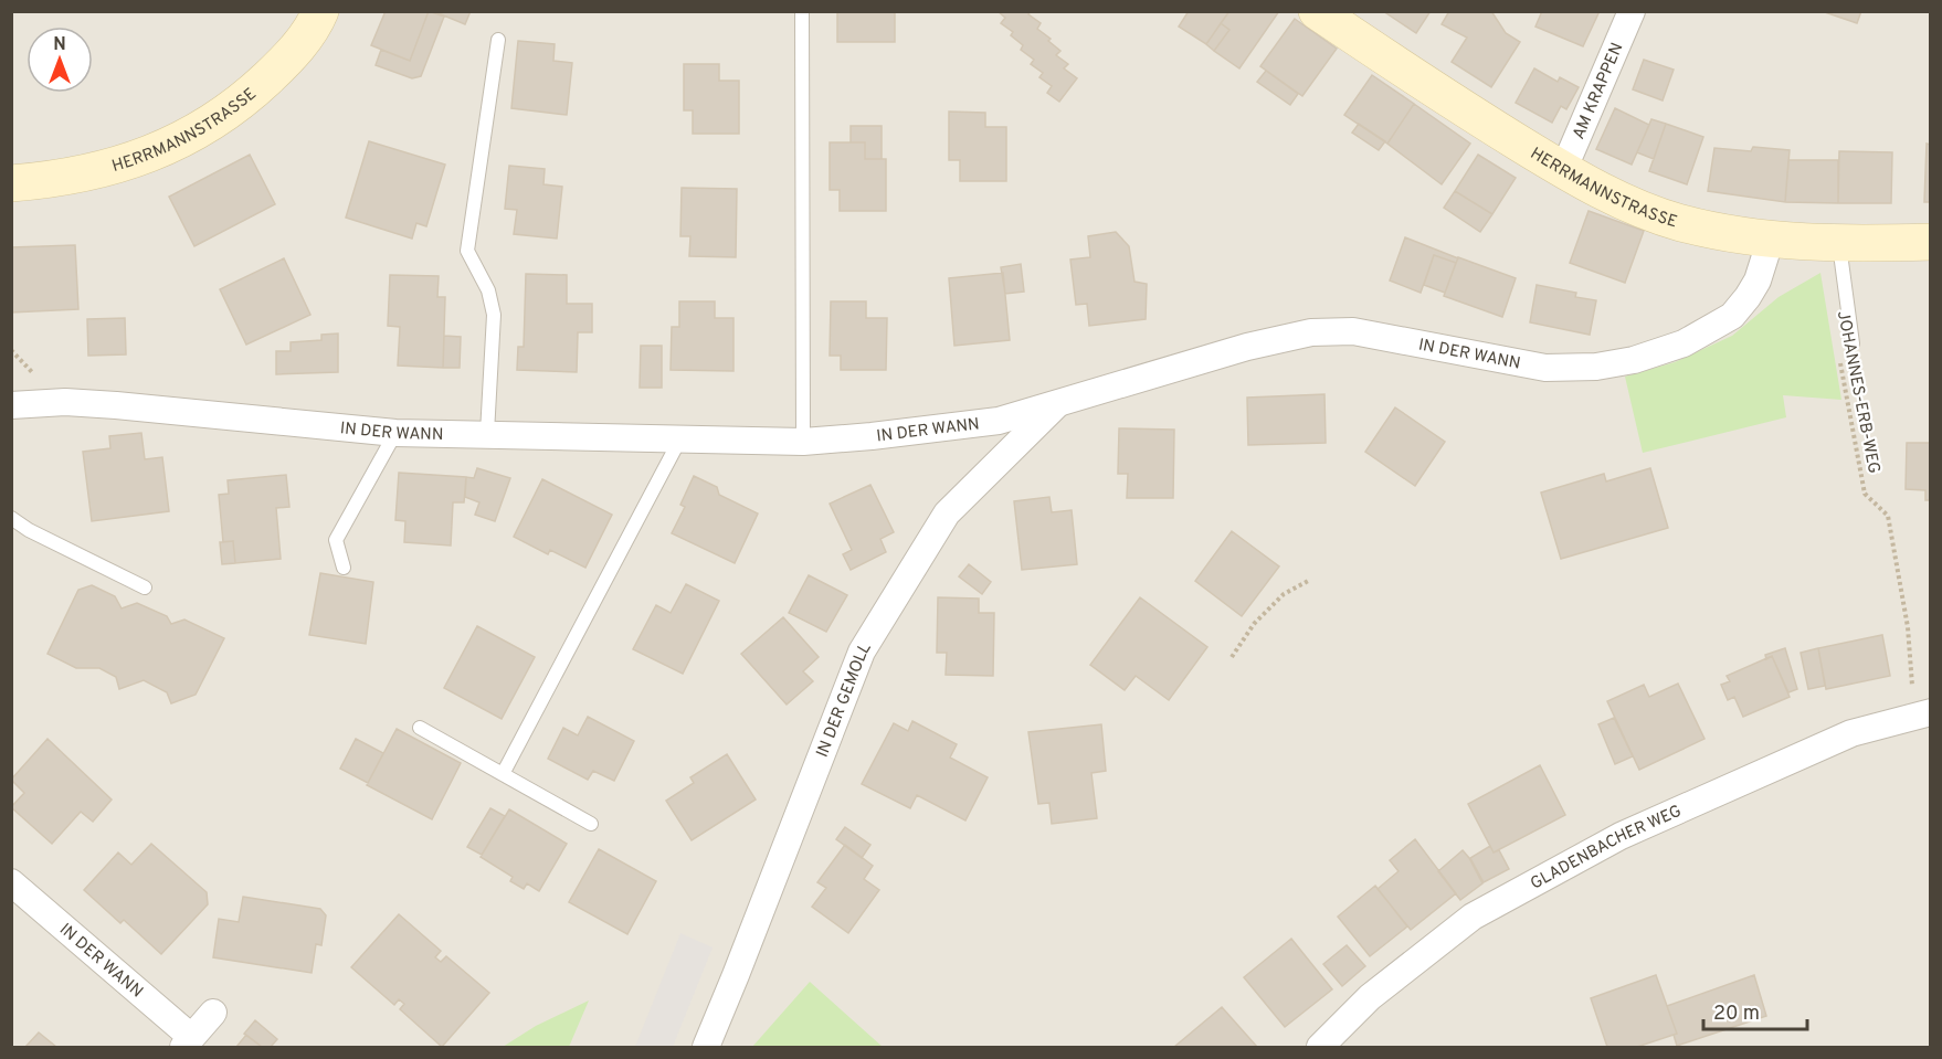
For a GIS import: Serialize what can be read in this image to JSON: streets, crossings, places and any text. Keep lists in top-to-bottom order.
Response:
{
  "streets": {
    "street": [
      "AM KRAPPEN",
      "HERRMANNSTRASSE",
      "IN DER WANN",
      "IN DER GEMOLL",
      "GLADENBACHER WEG"
    ],
    "path": ["JOHANNES-ERB-WEG"]
  },
  "crossings": [
    ["AM KRAPPEN", "HERRMANNSTRASSE"],
    ["HERRMANNSTRASSE", "IN DER WANN"],
    ["IN DER WANN", "IN DER GEMOLL"]
  ],
  "scale_bar": "20 m",
  "north": "top"
}
